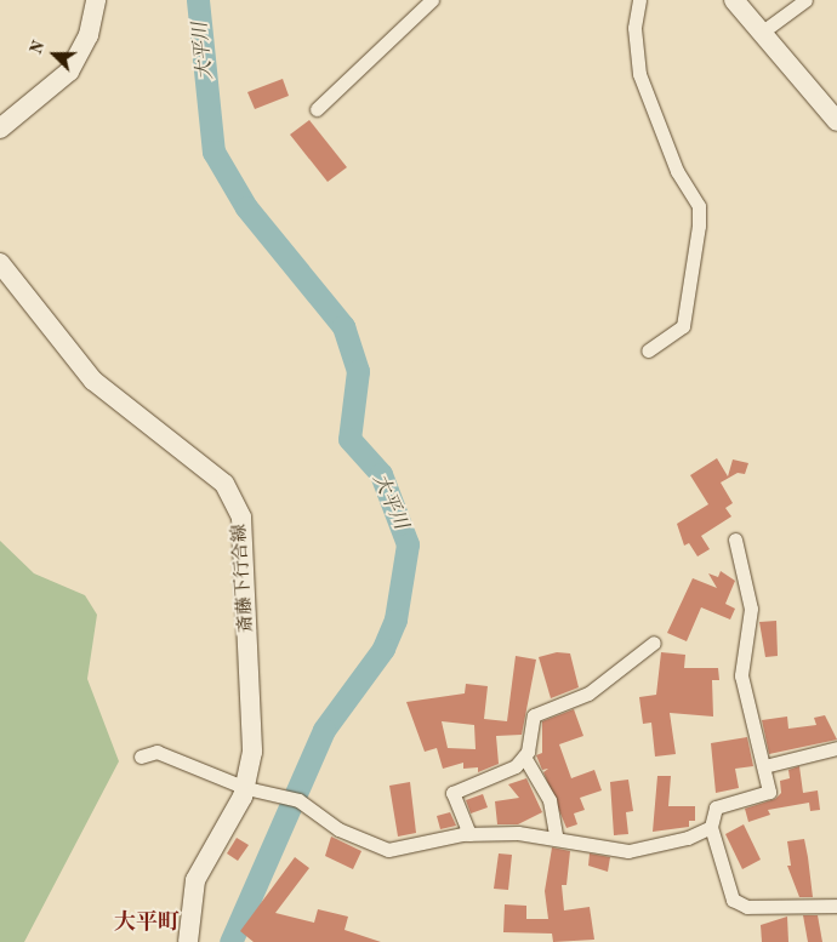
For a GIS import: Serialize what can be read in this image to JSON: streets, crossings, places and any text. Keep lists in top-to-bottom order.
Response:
{
  "streets": {
    "main road": ["斎藤下行合線"]
  },
  "districts": ["大平町"],
  "water": ["大平川"],
  "north": "left"
}
